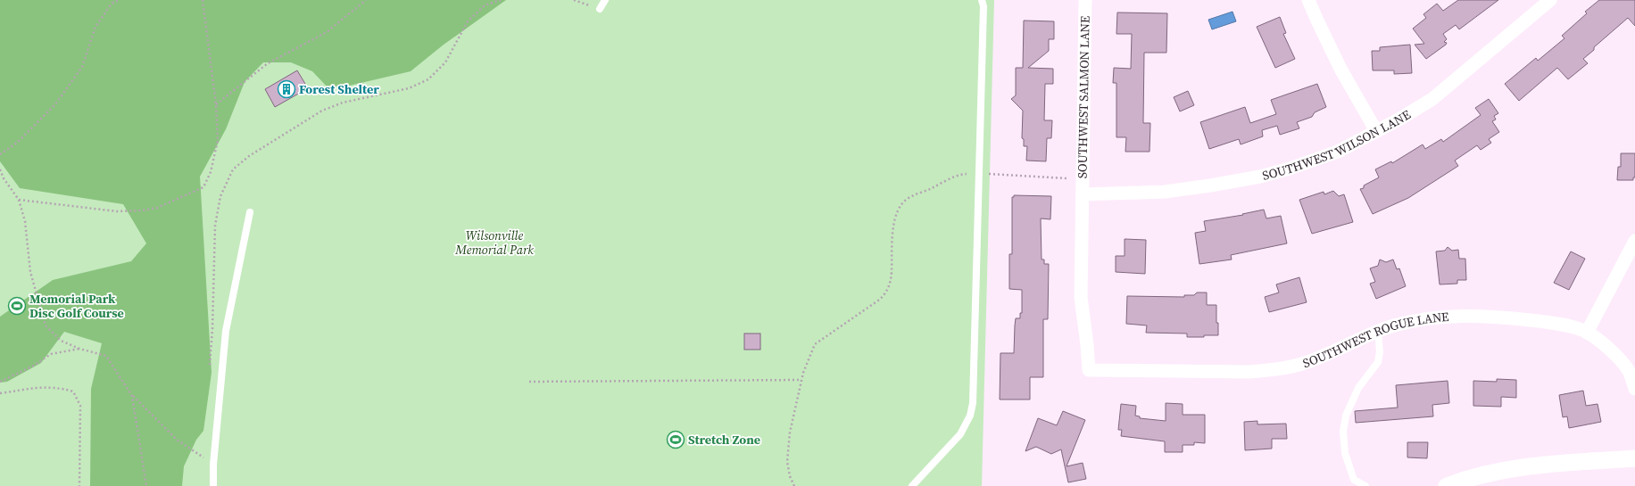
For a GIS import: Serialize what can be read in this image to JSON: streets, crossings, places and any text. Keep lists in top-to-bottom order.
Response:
{
  "streets": {
    "street": ["SOUTHWEST SALMON LANE", "SOUTHWEST WILSON LANE", "SOUTHWEST ROGUE LANE"]
  },
  "crossings": [
    ["SOUTHWEST SALMON LANE", "SOUTHWEST WILSON LANE"],
    ["SOUTHWEST SALMON LANE", "SOUTHWEST ROGUE LANE"]
  ],
  "parks": ["Wilsonville Memorial Park"],
  "places": {
    "building": ["Forest Shelter"],
    "sports": ["Memorial Park Disc Golf Course", "Stretch Zone"]
  }
}
